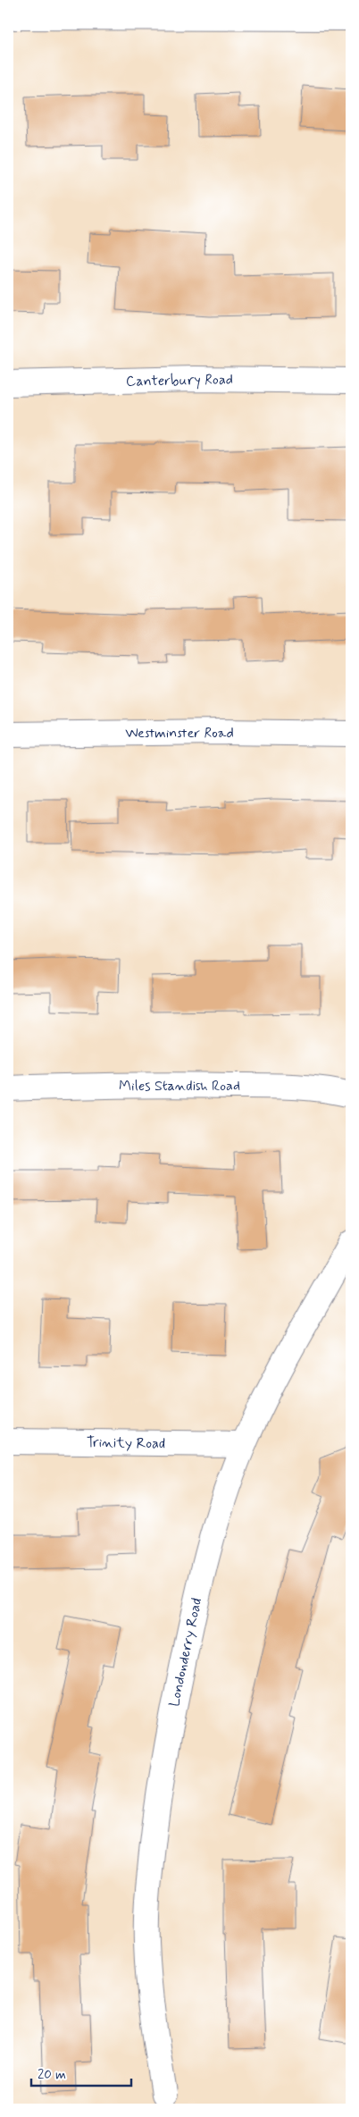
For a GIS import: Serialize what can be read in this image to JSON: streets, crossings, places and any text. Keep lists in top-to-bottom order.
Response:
{
  "streets": {
    "street": [
      "Canterbury Road",
      "Westminster Road",
      "Miles Standish Road",
      "Trinity Road",
      "Londonderry Road"
    ]
  },
  "crossings": [
    ["Trinity Road", "Londonderry Road"]
  ],
  "scale_bar": "20 m"
}
